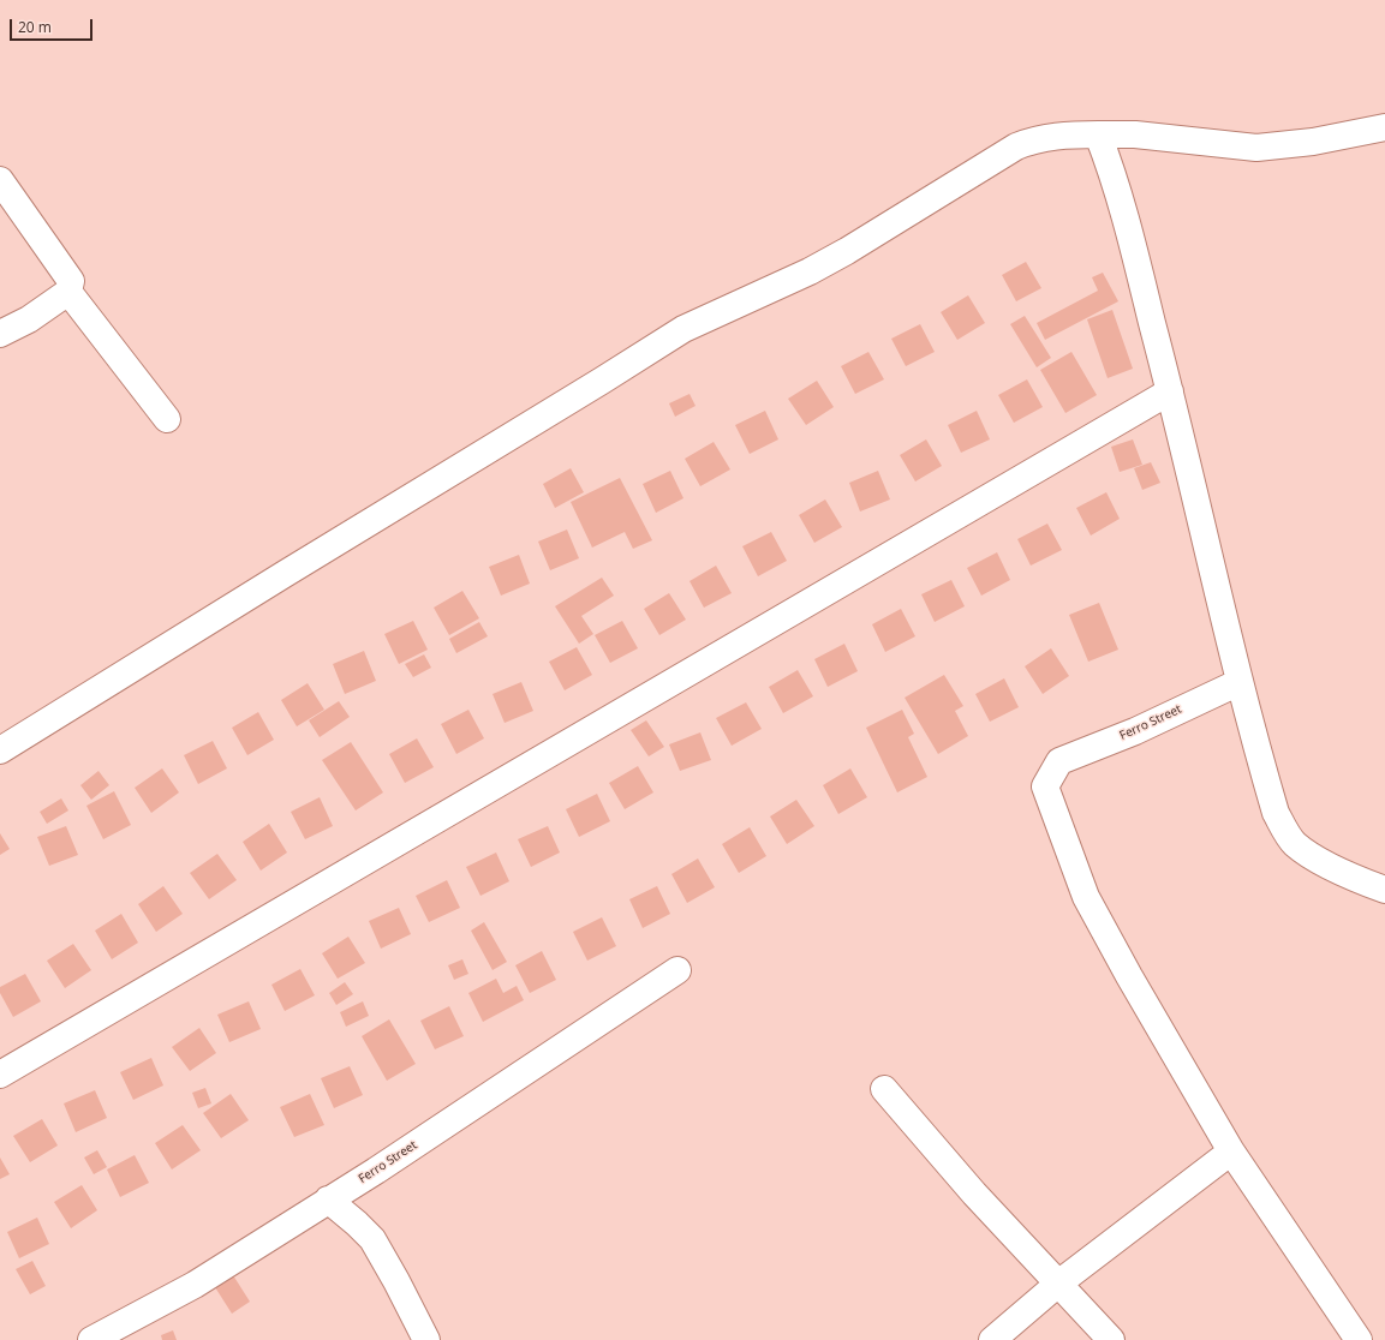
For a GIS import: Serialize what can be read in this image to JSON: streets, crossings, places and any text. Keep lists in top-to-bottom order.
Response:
{
  "streets": {
    "street": ["Ferro Street"]
  },
  "scale_bar": "20 m"
}
